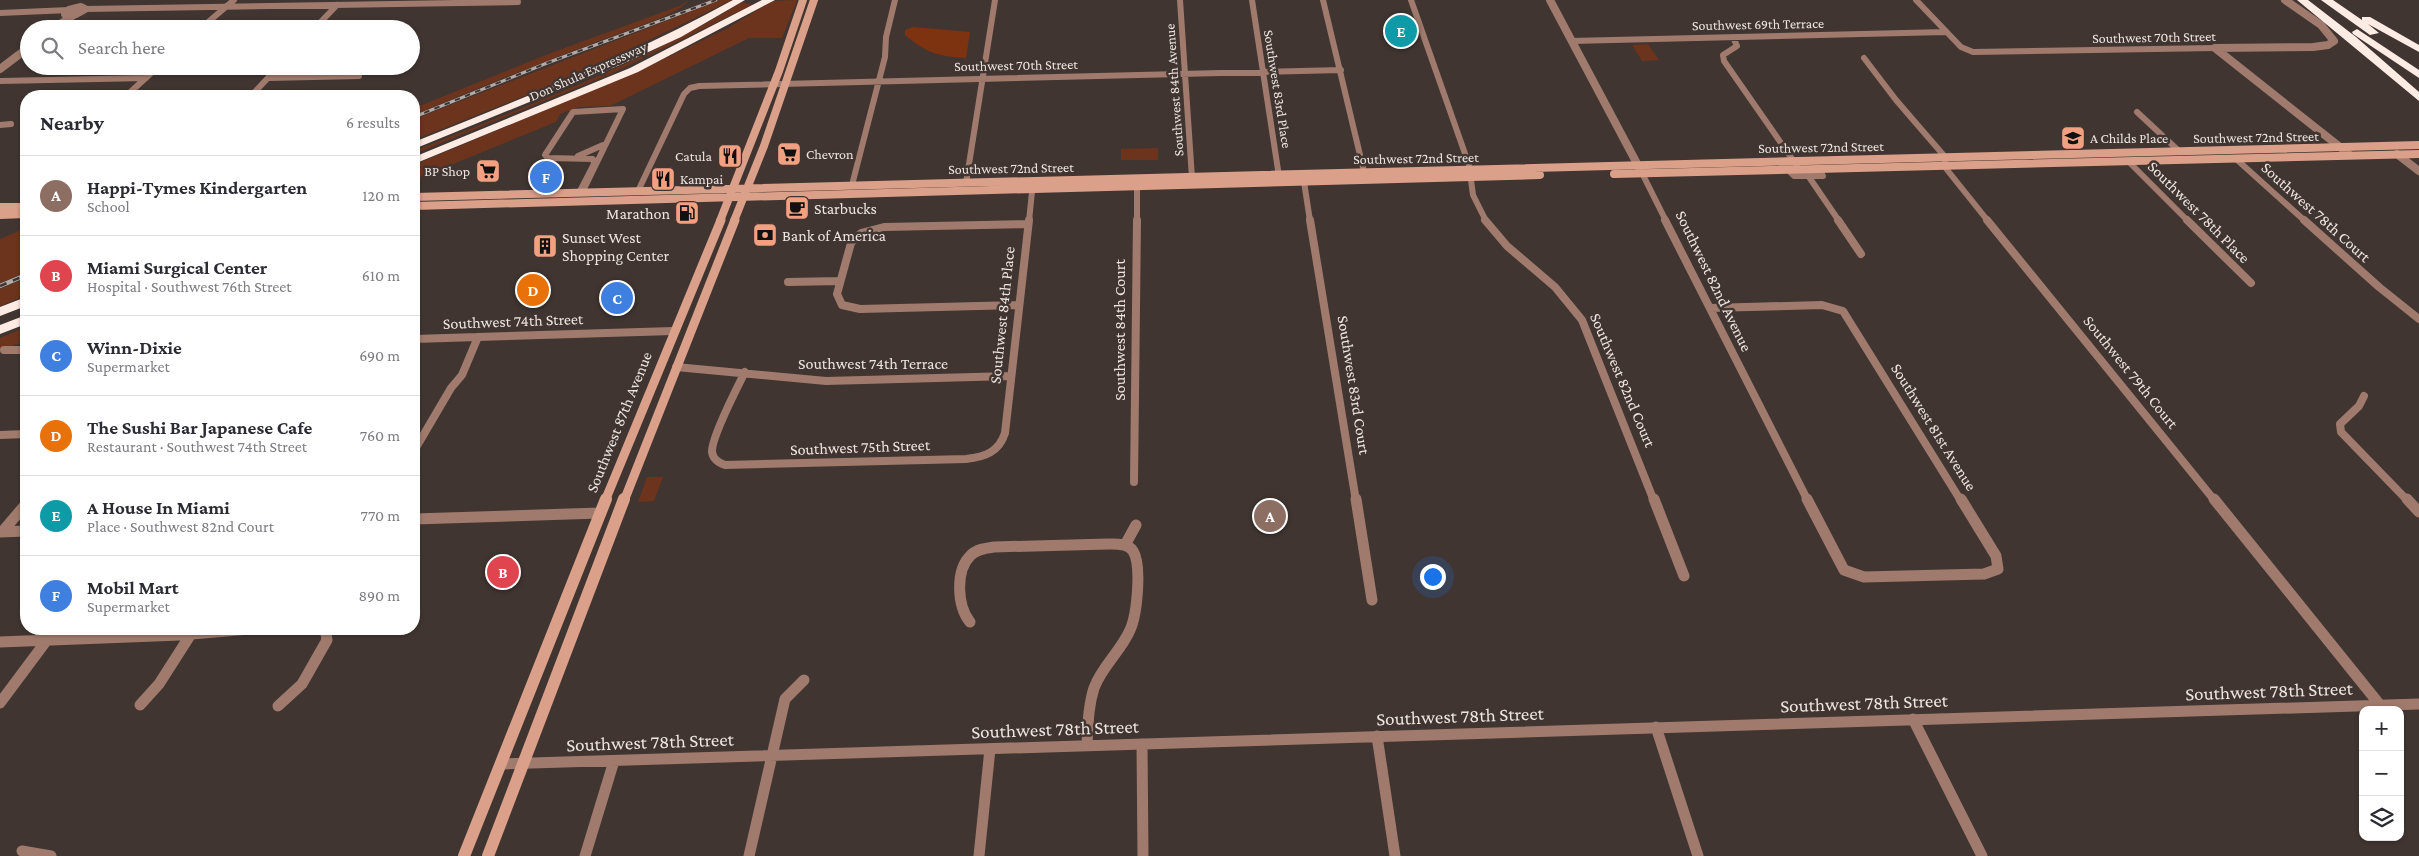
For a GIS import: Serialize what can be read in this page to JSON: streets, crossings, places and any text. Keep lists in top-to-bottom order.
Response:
{
  "streets": {
    "highway": ["Don Shula Expressway"],
    "main road": ["Southwest 72nd Street", "Southwest 87th Avenue"],
    "street": [
      "Southwest 69th Terrace",
      "Southwest 70th Street",
      "Southwest 83rd Place",
      "Southwest 84th Avenue",
      "Southwest 78th Place",
      "Southwest 78th Court",
      "Southwest 82nd Avenue",
      "Southwest 84th Place",
      "Southwest 74th Street",
      "Southwest 84th Court",
      "Southwest 74th Terrace",
      "Southwest 79th Court",
      "Southwest 82nd Court",
      "Southwest 83rd Court",
      "Southwest 81st Avenue",
      "Southwest 75th Street",
      "Southwest 78th Street"
    ]
  },
  "crossings": [
    ["Southwest 69th Terrace", "Southwest 82nd Avenue"],
    ["Southwest 70th Street", "Southwest 83rd Place"],
    ["Southwest 70th Street", "Southwest 84th Avenue"],
    ["Southwest 70th Street", "Southwest 72nd Street"],
    ["Southwest 70th Street", "Southwest 87th Avenue"],
    ["Southwest 83rd Place", "Southwest 72nd Street"],
    ["Southwest 84th Avenue", "Southwest 72nd Street"],
    ["Southwest 72nd Street", "Southwest 78th Place"],
    ["Southwest 72nd Street", "Southwest 78th Court"],
    ["Southwest 72nd Street", "Southwest 82nd Avenue"],
    ["Southwest 72nd Street", "Southwest 84th Place"],
    ["Southwest 72nd Street", "Southwest 84th Court"],
    ["Southwest 72nd Street", "Southwest 79th Court"],
    ["Southwest 72nd Street", "Southwest 82nd Court"],
    ["Southwest 72nd Street", "Southwest 83rd Court"],
    ["Southwest 72nd Street", "Southwest 87th Avenue"],
    ["Southwest 82nd Avenue", "Southwest 81st Avenue"],
    ["Southwest 84th Place", "Southwest 74th Terrace"],
    ["Southwest 84th Place", "Southwest 75th Street"],
    ["Southwest 74th Street", "Southwest 87th Avenue"],
    ["Southwest 74th Terrace", "Southwest 87th Avenue"],
    ["Southwest 74th Terrace", "Southwest 75th Street"],
    ["Southwest 79th Court", "Southwest 78th Street"],
    ["Southwest 87th Avenue", "Southwest 78th Street"]
  ],
  "places": {
    "school or university": ["A Childs Place"],
    "supermarket": ["Chevron", "BP Shop"],
    "restaurant": ["Catula", "Kampai"],
    "cafe": ["Starbucks"],
    "fuel station": ["Marathon"],
    "bank": ["Bank of America"],
    "building": ["Sunset West Shopping Center"]
  },
  "page": {
    "pins": [
      "E",
      "F",
      "D",
      "C",
      "A",
      "B"
    ],
    "search": "Search here",
    "heading": ["Nearby", "6 results"],
    "list": [
      {
        "mark": "A",
        "name": "Happi-Tymes Kindergarten",
        "note": "School",
        "value": "120 m"
      },
      {
        "mark": "B",
        "name": "Miami Surgical Center",
        "note": "Hospital · Southwest 76th Street",
        "value": "610 m"
      },
      {
        "mark": "C",
        "name": "Winn-Dixie",
        "note": "Supermarket",
        "value": "690 m"
      },
      {
        "mark": "D",
        "name": "The Sushi Bar Japanese Cafe",
        "note": "Restaurant · Southwest 74th Street",
        "value": "760 m"
      },
      {
        "mark": "E",
        "name": "A House In Miami",
        "note": "Place · Southwest 82nd Court",
        "value": "770 m"
      },
      {
        "mark": "F",
        "name": "Mobil Mart",
        "note": "Supermarket",
        "value": "890 m"
      }
    ],
    "map_buttons": ["+", "−"]
  }
}
